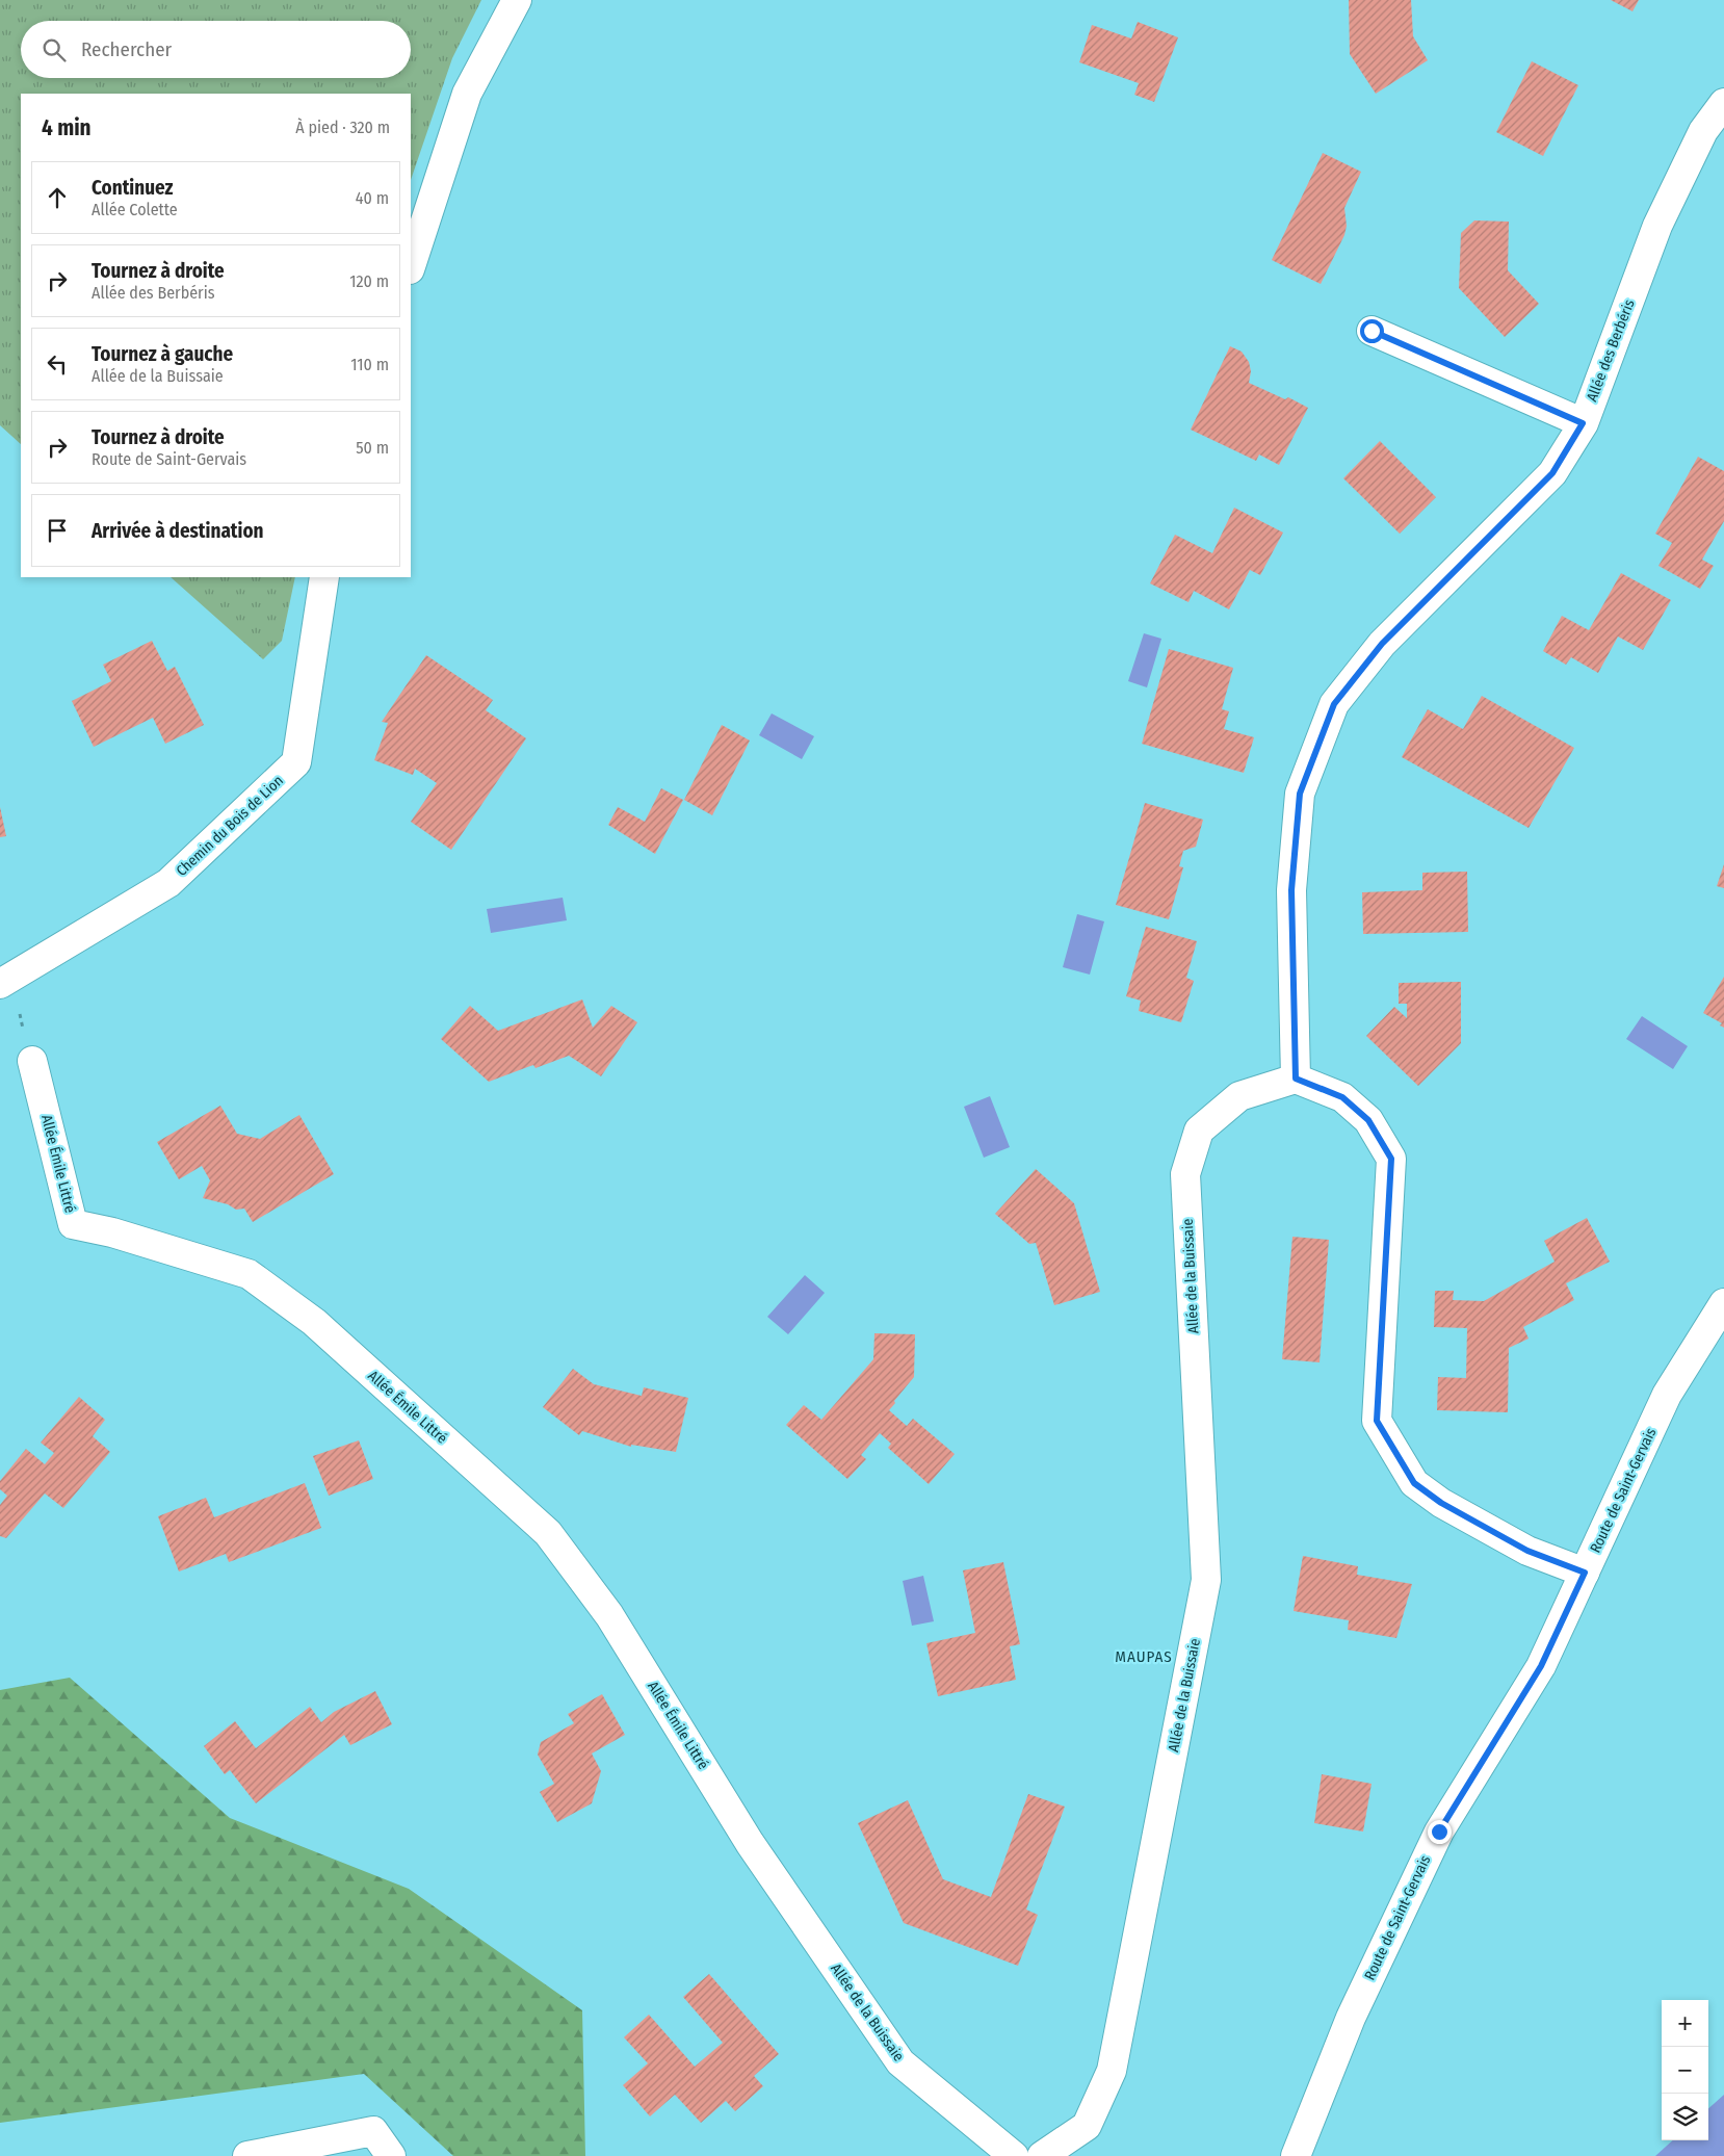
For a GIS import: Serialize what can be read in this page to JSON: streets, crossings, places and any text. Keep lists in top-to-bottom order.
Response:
{
  "streets": {
    "street": [
      "Allée des Berbéris",
      "Chemin du Bois de Lion",
      "Allée Émile Littré",
      "Allée de la Buissaie",
      "Route de Saint-Gervais"
    ]
  },
  "crossings": [
    ["Allée des Berbéris", "Allée de la Buissaie"],
    ["Allée Émile Littré", "Allée de la Buissaie"]
  ],
  "districts": ["MAUPAS"],
  "page": {
    "search": "Rechercher",
    "heading": ["4 min", "À pied · 320 m"],
    "list": [
      ["Continuez", "Allée Colette", "40 m"],
      ["Tournez à droite", "Allée des Berbéris", "120 m"],
      ["Tournez à gauche", "Allée de la Buissaie", "110 m"],
      ["Tournez à droite", "Route de Saint-Gervais", "50 m"],
      "Arrivée à destination"
    ],
    "map_buttons": ["+", "−"]
  }
}
